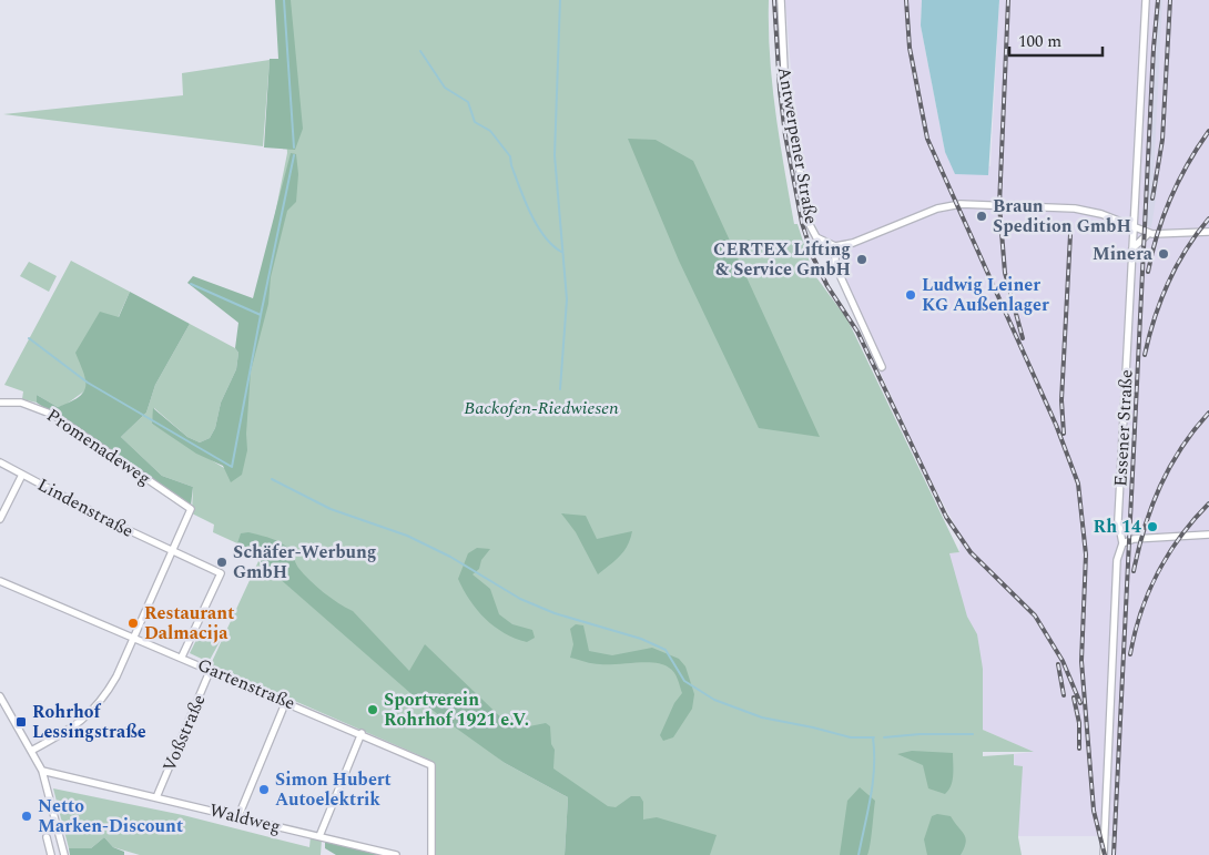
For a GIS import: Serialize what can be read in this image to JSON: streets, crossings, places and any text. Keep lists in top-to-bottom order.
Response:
{
  "streets": {
    "street": [
      "Antwerpener Straße",
      "Essener Straße",
      "Promenadeweg",
      "Lindenstraße",
      "Gartenstraße",
      "Voßstraße",
      "Waldweg"
    ]
  },
  "crossings": [
    ["Promenadeweg", "Lindenstraße"],
    ["Lindenstraße", "Gartenstraße"],
    ["Gartenstraße", "Voßstraße"],
    ["Voßstraße", "Waldweg"]
  ],
  "parks": ["Backofen-Riedwiesen"],
  "places": {
    "other": [
      "Braun Spedition GmbH",
      "Minera",
      "CERTEX Lifting & Service GmbH",
      "Ludwig Leiner KG Außenlager",
      "Rh 14",
      "Schäfer-Werbung GmbH",
      "Restaurant Dalmacija",
      "Sportverein Rohrhof 1921 e.V.",
      "Simon Hubert Autoelektrik",
      "Netto Marken-Discount"
    ],
    "transit": ["Rohrhof Lessingstraße"]
  },
  "scale_bar": "100 m"
}
